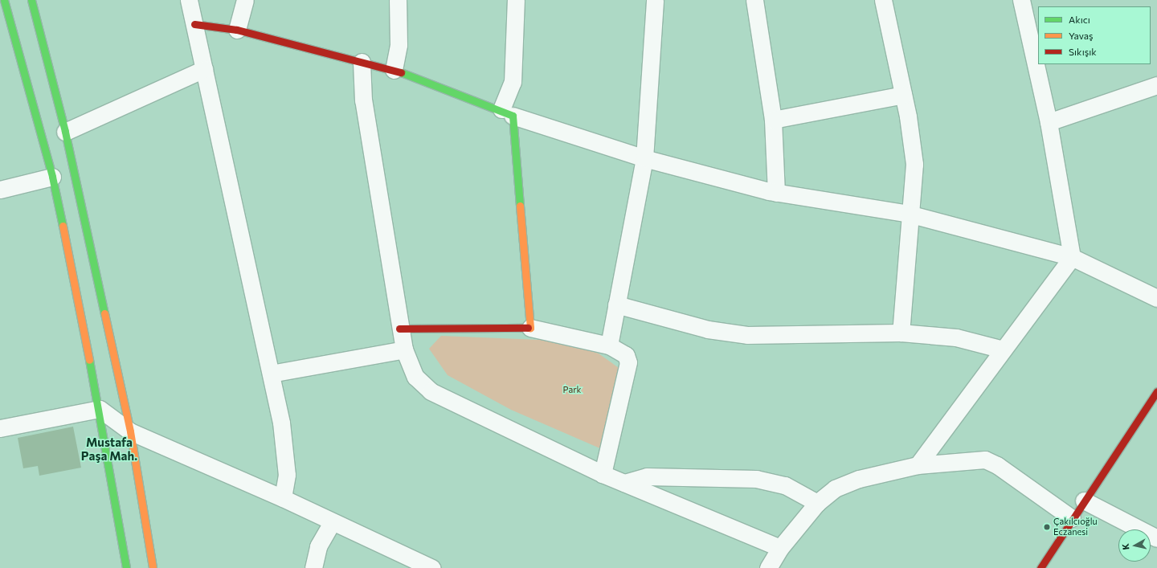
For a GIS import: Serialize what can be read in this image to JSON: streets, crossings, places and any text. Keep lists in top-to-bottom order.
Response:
{
  "districts": ["Mustafa Paşa Mah."],
  "parks": ["Park"],
  "places": ["Çakılcıoğlu Eczanesi"],
  "legend": ["Akıcı", "Yavaş", "Sıkışık"],
  "north": "left"
}
